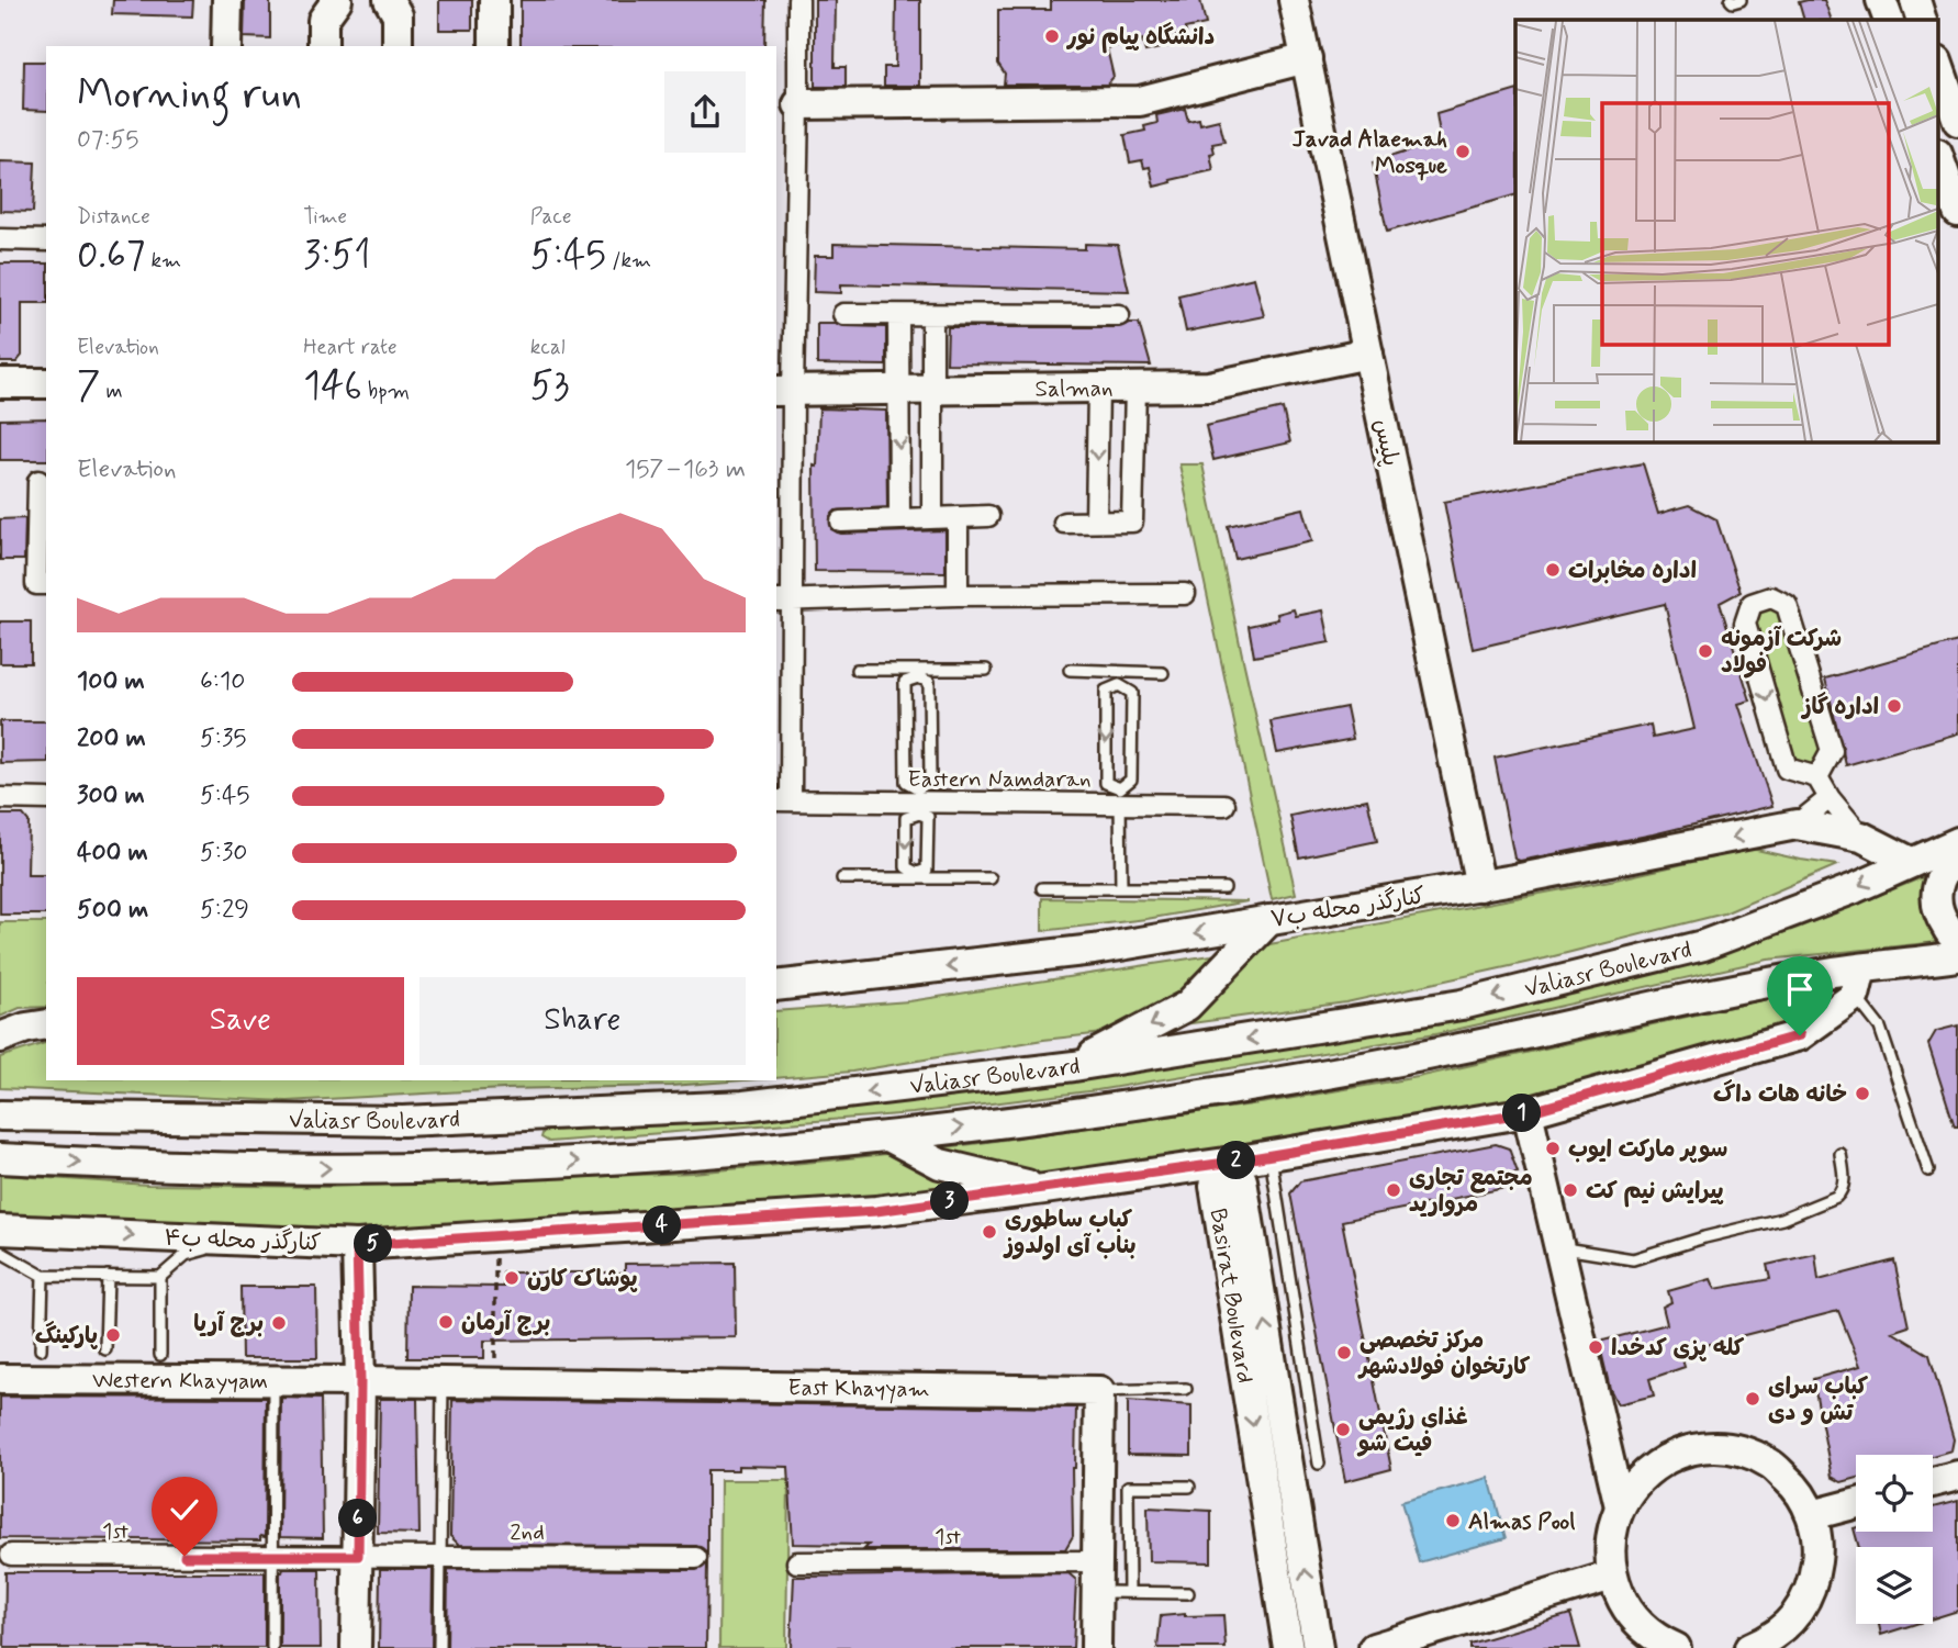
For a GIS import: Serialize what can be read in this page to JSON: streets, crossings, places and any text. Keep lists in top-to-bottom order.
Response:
{
  "streets": {
    "street": [
      "Salman",
      "پلیس",
      "Eastern Namdaran",
      "کنارگذر محله ب۷",
      "Valiasr Boulevard",
      "کنارگذر محله ب۴",
      "Basirat Boulevard",
      "Western Khayyam",
      "East Khayyam",
      "1st",
      "2nd"
    ]
  },
  "crossings": [
    ["Salman", "پلیس"],
    ["پلیس", "کنارگذر محله ب۷"],
    ["کنارگذر محله ب۷", "Valiasr Boulevard"],
    ["Valiasr Boulevard", "کنارگذر محله ب۴"],
    ["کنارگذر محله ب۴", "Basirat Boulevard"],
    ["Western Khayyam", "East Khayyam"],
    ["1st", "2nd"]
  ],
  "one_way": ["کنارگذر محله ب۷"],
  "places": [
    "دانشگاه پیام نور",
    "Javad Alaemah Mosque",
    "اداره مخابرات",
    "شرکت آزمونه فولاد",
    "اداره گاز",
    "خانه هات داگ",
    "سوپر مارکت ایوب",
    "مجتمع تجاری مروارید",
    "پیرایش نیم کت",
    "کباب ساطوری بناب آی اولدوز",
    "پوشاک کارن",
    "برج آرمان",
    "برج آریا",
    "پارکینگ",
    "کله پزی کدخدا",
    "مرکز تخصصی کارتخوان فولادشهر",
    "کباب سرای تش و دی",
    "غذای رژیمی فیت شو",
    "Almas Pool"
  ],
  "page": {
    "heading": ["Morning run", "07:55"],
    "stats": [
      ["Distance", "0.67 km"],
      ["Time", "3:51"],
      ["Pace", "5:45 /km"],
      ["Elevation", "7 m"],
      ["Heart rate", "146 bpm"],
      ["kcal", "53"]
    ],
    "chart": ["Elevation", "157–163 m"],
    "list": [
      {
        "name": "100 m",
        "note": "6:10"
      },
      {
        "name": "200 m",
        "note": "5:35"
      },
      {
        "name": "300 m",
        "note": "5:45"
      },
      {
        "name": "400 m",
        "note": "5:30"
      },
      {
        "name": "500 m",
        "note": "5:29"
      }
    ],
    "buttons": ["Save", "Share"],
    "pins": [
      "1",
      "2",
      "3",
      "4",
      "5",
      "6"
    ]
  }
}
